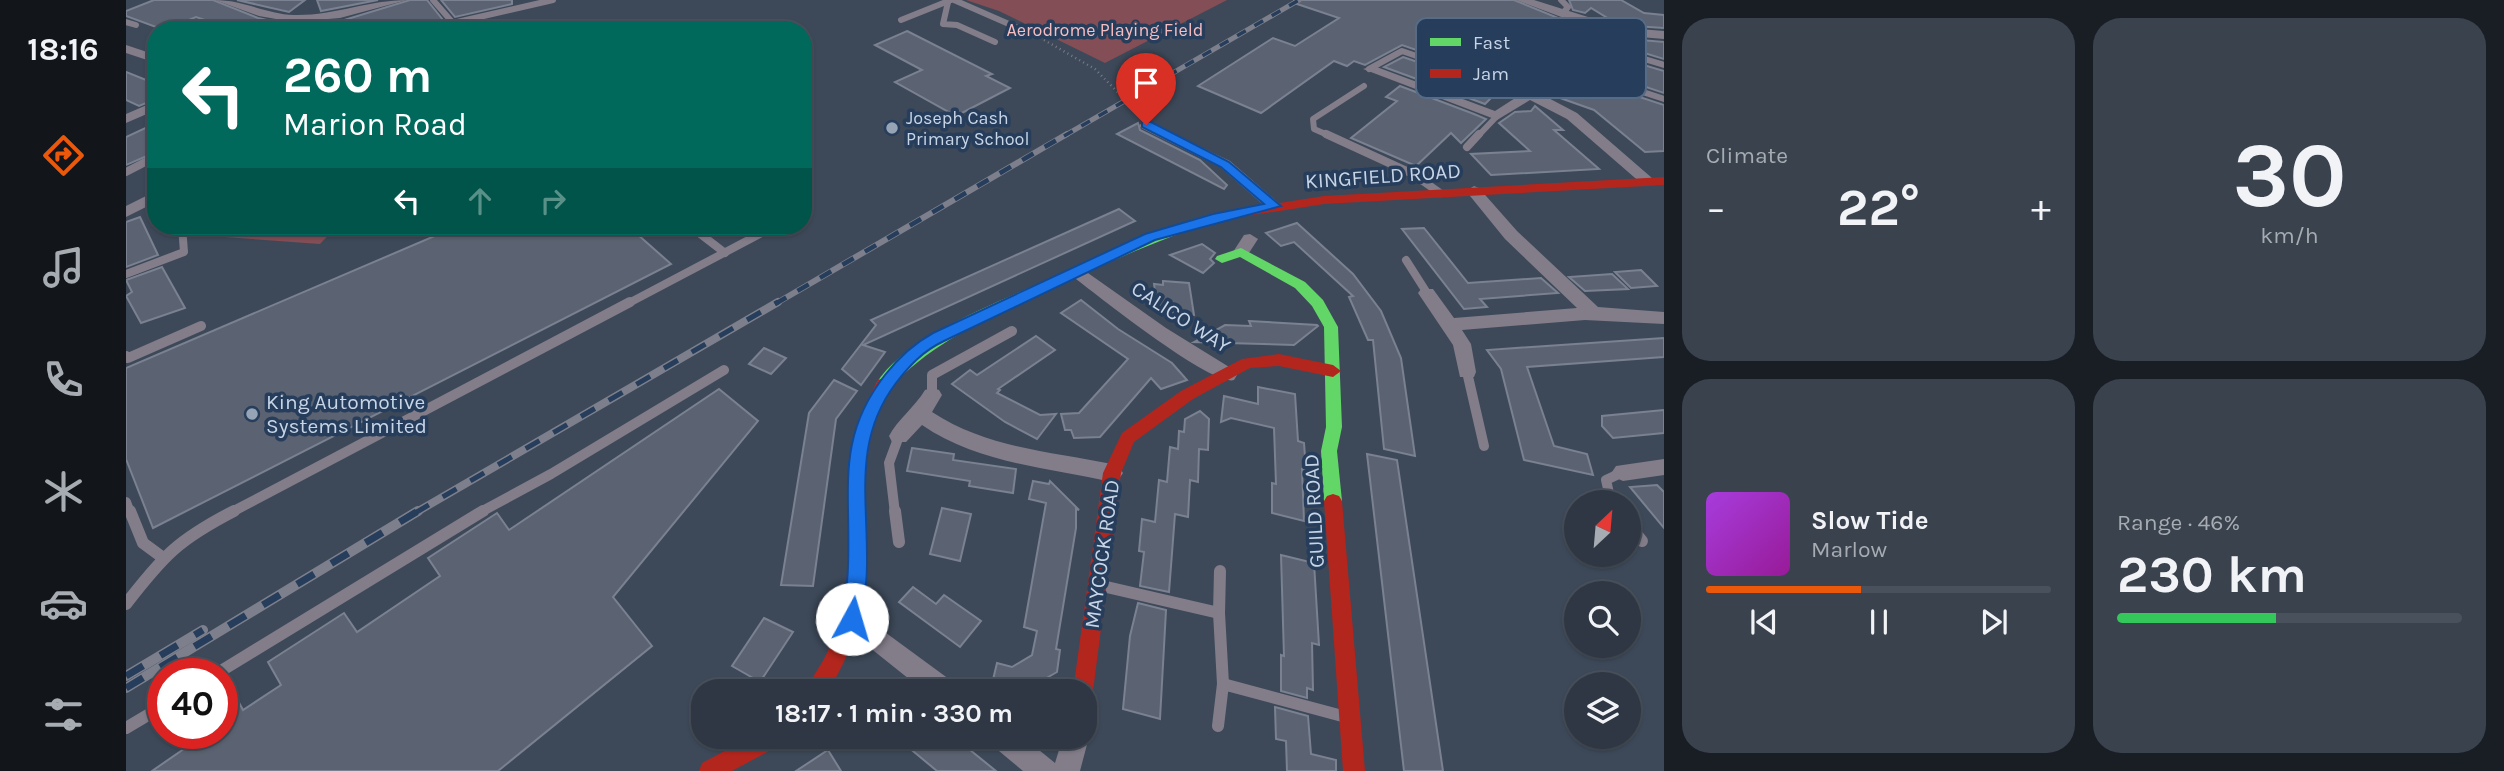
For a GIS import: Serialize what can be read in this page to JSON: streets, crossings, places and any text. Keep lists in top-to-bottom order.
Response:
{
  "streets": {
    "street": [
      "KINGFIELD ROAD",
      "CALICO WAY",
      "GUILD ROAD",
      "MAYCOCK ROAD"
    ]
  },
  "crossings": [
    ["KINGFIELD ROAD", "CALICO WAY"],
    ["CALICO WAY", "MAYCOCK ROAD"],
    ["GUILD ROAD", "MAYCOCK ROAD"]
  ],
  "parks": ["Aerodrome Playing Field"],
  "places": ["Joseph Cash Primary School", "King Automotive Systems Limited"],
  "legend": ["Fast", "Jam"],
  "north": "top right",
  "page": {
    "tabs": "18:16",
    "tile": [
      "Climate",
      ["30", "km/h"],
      ["Range · 46%", "230 km"]
    ],
    "turn": ["260 m", "Marion Road"],
    "heat": ["−", "22°", "+"],
    "song": ["Slow Tide", "Marlow"],
    "limit": "40",
    "trip": "18:17 · 1 min · 330 m"
  }
}
